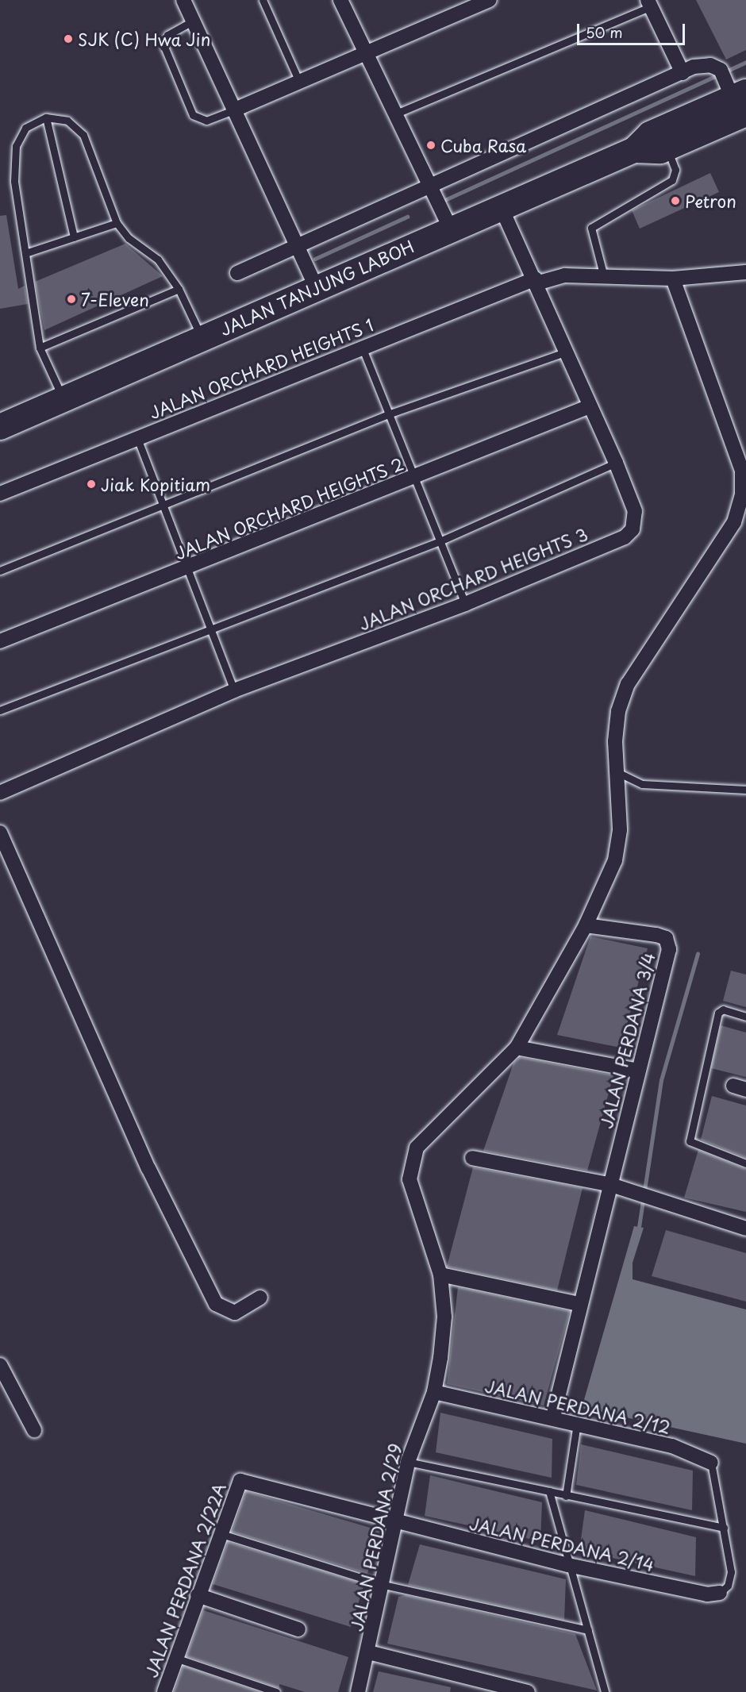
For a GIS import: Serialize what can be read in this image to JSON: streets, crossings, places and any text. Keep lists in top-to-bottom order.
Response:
{
  "streets": {
    "highway": ["JALAN TANJUNG LABOH"],
    "street": [
      "JALAN ORCHARD HEIGHTS 1",
      "JALAN ORCHARD HEIGHTS 2",
      "JALAN ORCHARD HEIGHTS 3",
      "JALAN PERDANA 3/4",
      "JALAN PERDANA 2/12",
      "JALAN PERDANA 2/29",
      "JALAN PERDANA 2/14",
      "JALAN PERDANA 2/22A"
    ]
  },
  "crossings": [
    ["JALAN TANJUNG LABOH", "JALAN ORCHARD HEIGHTS 3"],
    ["JALAN ORCHARD HEIGHTS 1", "JALAN ORCHARD HEIGHTS 3"],
    ["JALAN ORCHARD HEIGHTS 2", "JALAN ORCHARD HEIGHTS 3"],
    ["JALAN PERDANA 3/4", "JALAN PERDANA 2/12"],
    ["JALAN PERDANA 2/12", "JALAN PERDANA 2/29"],
    ["JALAN PERDANA 2/29", "JALAN PERDANA 2/14"],
    ["JALAN PERDANA 2/14", "JALAN PERDANA 2/22A"]
  ],
  "places": [
    "SJK (C) Hwa Jin",
    "Cuba Rasa",
    "Petron",
    "7-Eleven",
    "Jiak Kopitiam"
  ],
  "scale_bar": "50 m"
}
